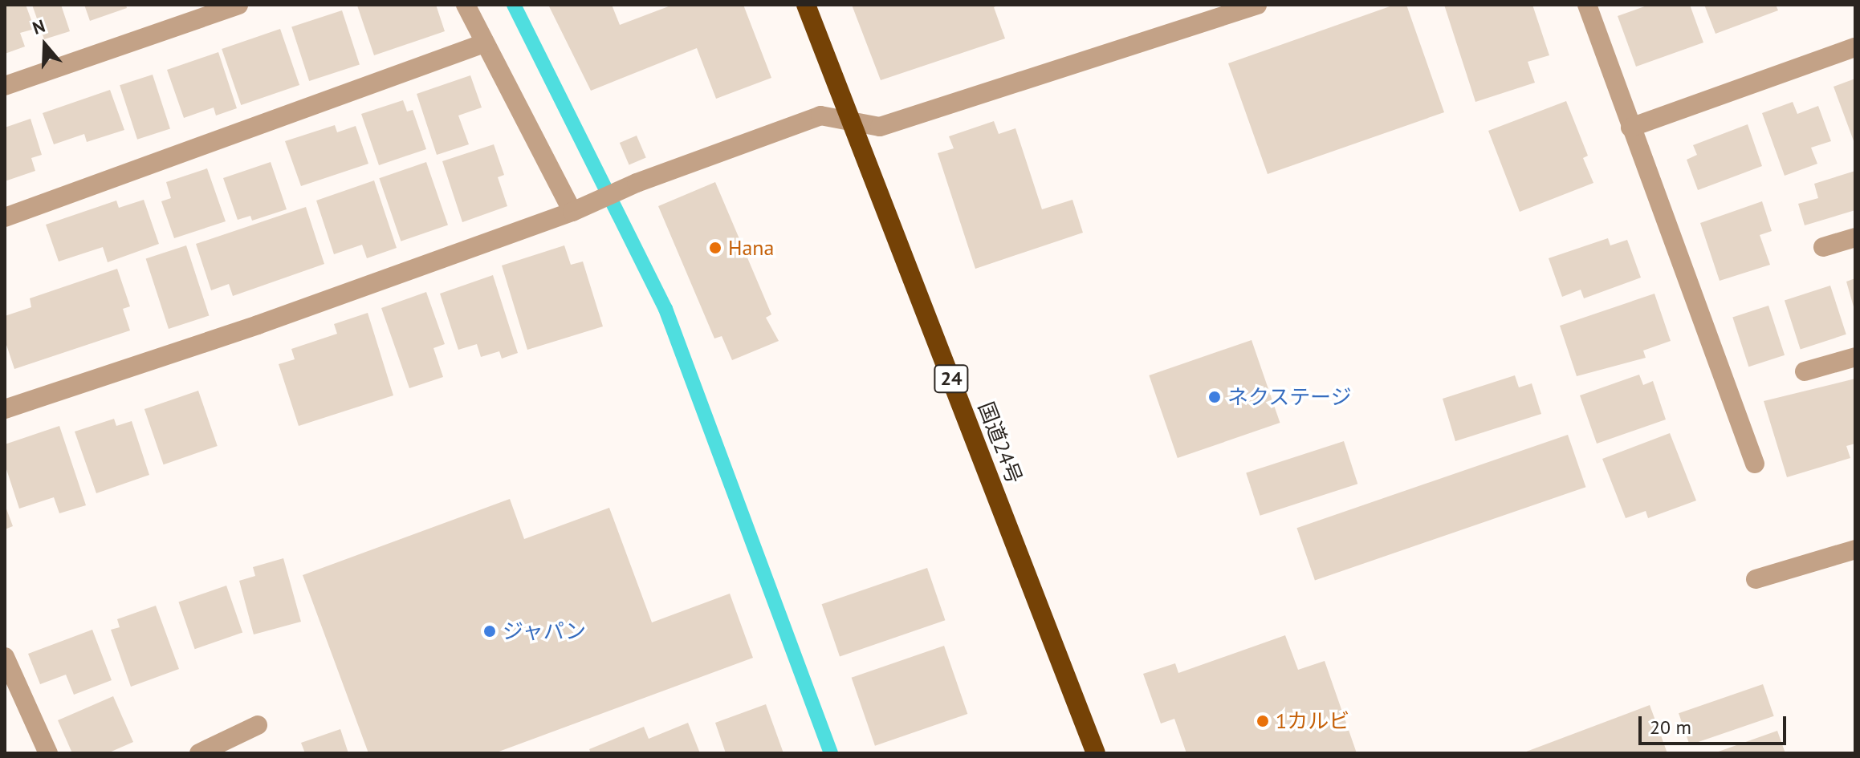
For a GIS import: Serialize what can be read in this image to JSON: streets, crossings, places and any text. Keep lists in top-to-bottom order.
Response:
{
  "streets": {
    "highway": ["24", "国道24号"]
  },
  "places": [
    "Hana",
    "ネクステージ",
    "ジャパン",
    "1カルビ"
  ],
  "scale_bar": "20 m",
  "north": "top"
}
